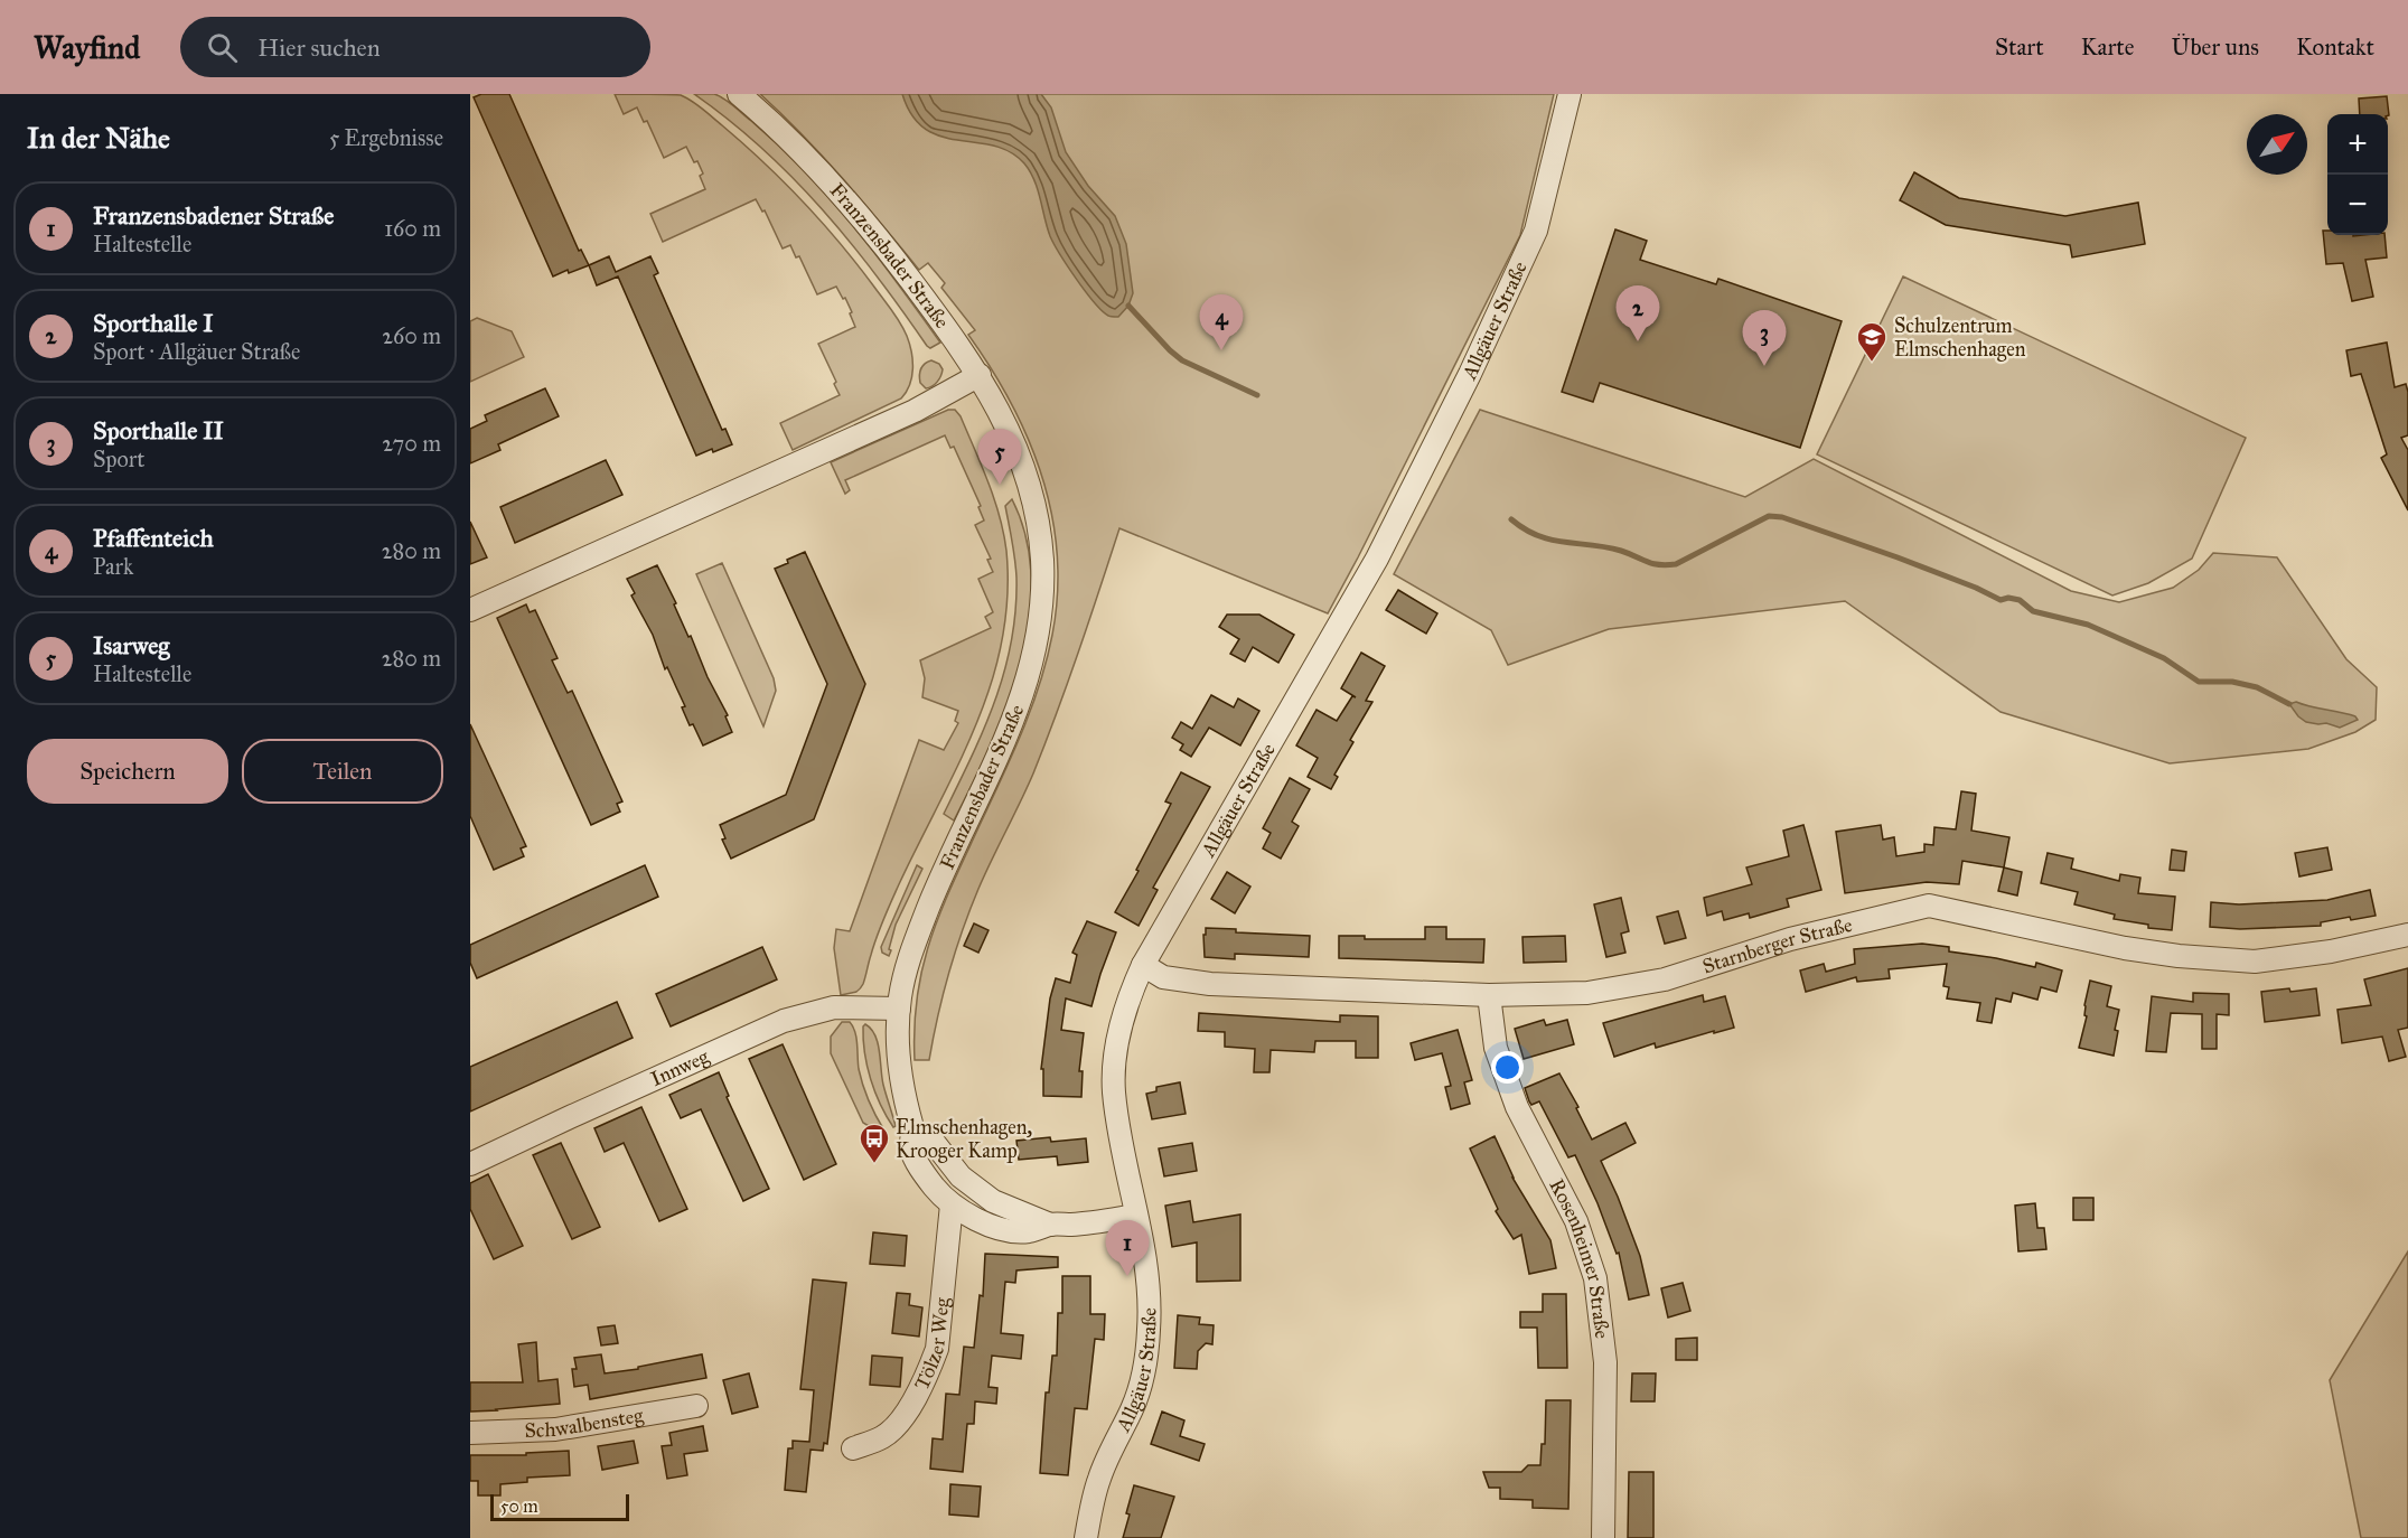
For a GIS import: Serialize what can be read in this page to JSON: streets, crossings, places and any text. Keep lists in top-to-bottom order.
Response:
{
  "streets": {
    "street": [
      "Franzensbader Straße",
      "Allgäuer Straße",
      "Starnberger Straße",
      "Innweg",
      "Rosenheimer Straße",
      "Tölzer Weg",
      "Schwalbensteg"
    ]
  },
  "crossings": [
    ["Franzensbader Straße", "Allgäuer Straße"],
    ["Franzensbader Straße", "Innweg"],
    ["Franzensbader Straße", "Tölzer Weg"],
    ["Allgäuer Straße", "Starnberger Straße"],
    ["Starnberger Straße", "Rosenheimer Straße"]
  ],
  "places": {
    "school or university": ["Schulzentrum Elmschenhagen"],
    "bus stop": ["Elmschenhagen, Krooger Kamp"]
  },
  "scale_bar": "50 m",
  "north": "top right",
  "page": {
    "header": "Wayfind",
    "search": "Hier suchen",
    "nav": [
      "Start",
      "Karte",
      "Über uns",
      "Kontakt"
    ],
    "heading": ["In der Nähe", "5 Ergebnisse"],
    "map_buttons": ["+", "−"],
    "list": [
      {
        "mark": "1",
        "name": "Franzensbadener Straße",
        "note": "Haltestelle",
        "value": "160 m"
      },
      {
        "mark": "2",
        "name": "Sporthalle I",
        "note": "Sport · Allgäuer Straße",
        "value": "260 m"
      },
      {
        "mark": "3",
        "name": "Sporthalle II",
        "note": "Sport",
        "value": "270 m"
      },
      {
        "mark": "4",
        "name": "Pfaffenteich",
        "note": "Park",
        "value": "280 m"
      },
      {
        "mark": "5",
        "name": "Isarweg",
        "note": "Haltestelle",
        "value": "280 m"
      }
    ],
    "pins": [
      "2",
      "4",
      "3",
      "5",
      "1"
    ],
    "buttons": ["Speichern", "Teilen"],
    "scale": "50 m"
  }
}
